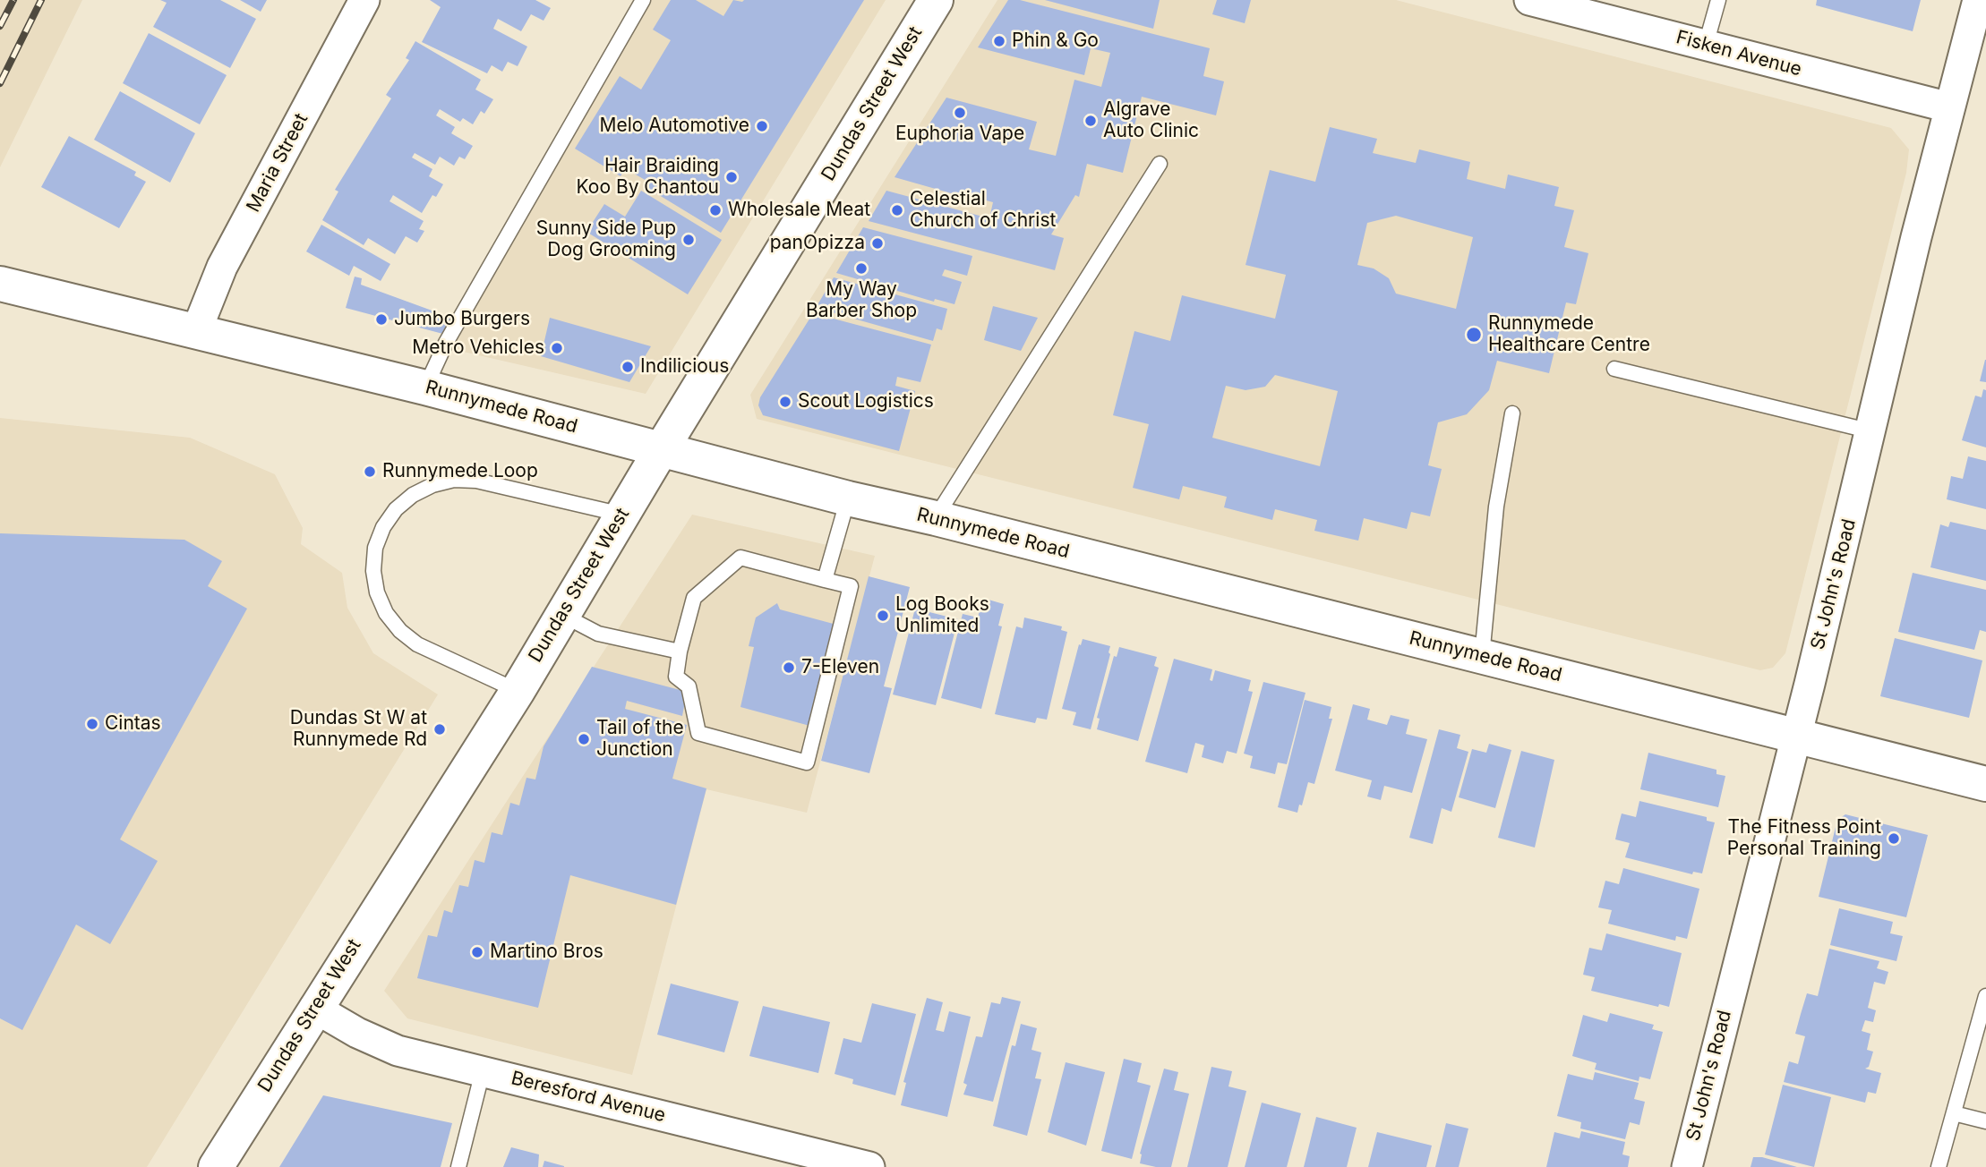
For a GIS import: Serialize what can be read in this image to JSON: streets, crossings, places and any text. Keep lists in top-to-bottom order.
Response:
{
  "streets": {
    "street": [
      "Fisken Avenue",
      "Dundas Street West",
      "Maria Street",
      "Runnymede Road",
      "St John's Road",
      "Beresford Avenue"
    ]
  },
  "crossings": [
    ["Fisken Avenue", "St John's Road"],
    ["Dundas Street West", "Runnymede Road"],
    ["Dundas Street West", "Beresford Avenue"],
    ["Maria Street", "Runnymede Road"],
    ["Runnymede Road", "St John's Road"]
  ],
  "places": [
    "Phin & Go",
    "Euphoria Vape",
    "Algrave Auto Clinic",
    "Melo Automotive",
    "Hair Braiding Koo By Chantou",
    "Wholesale Meat",
    "Celestial Church of Christ",
    "Sunny Side Pup Dog Grooming",
    "panOpizza",
    "My Way Barber Shop",
    "Jumbo Burgers",
    "Runnymede Healthcare Centre",
    "Metro Vehicles",
    "Indilicious",
    "Scout Logistics",
    "Runnymede Loop",
    "Log Books Unlimited",
    "7-Eleven",
    "Cintas",
    "Dundas St W at Runnymede Rd",
    "Tail of the Junction",
    "The Fitness Point Personal Training",
    "Martino Bros"
  ]
}
